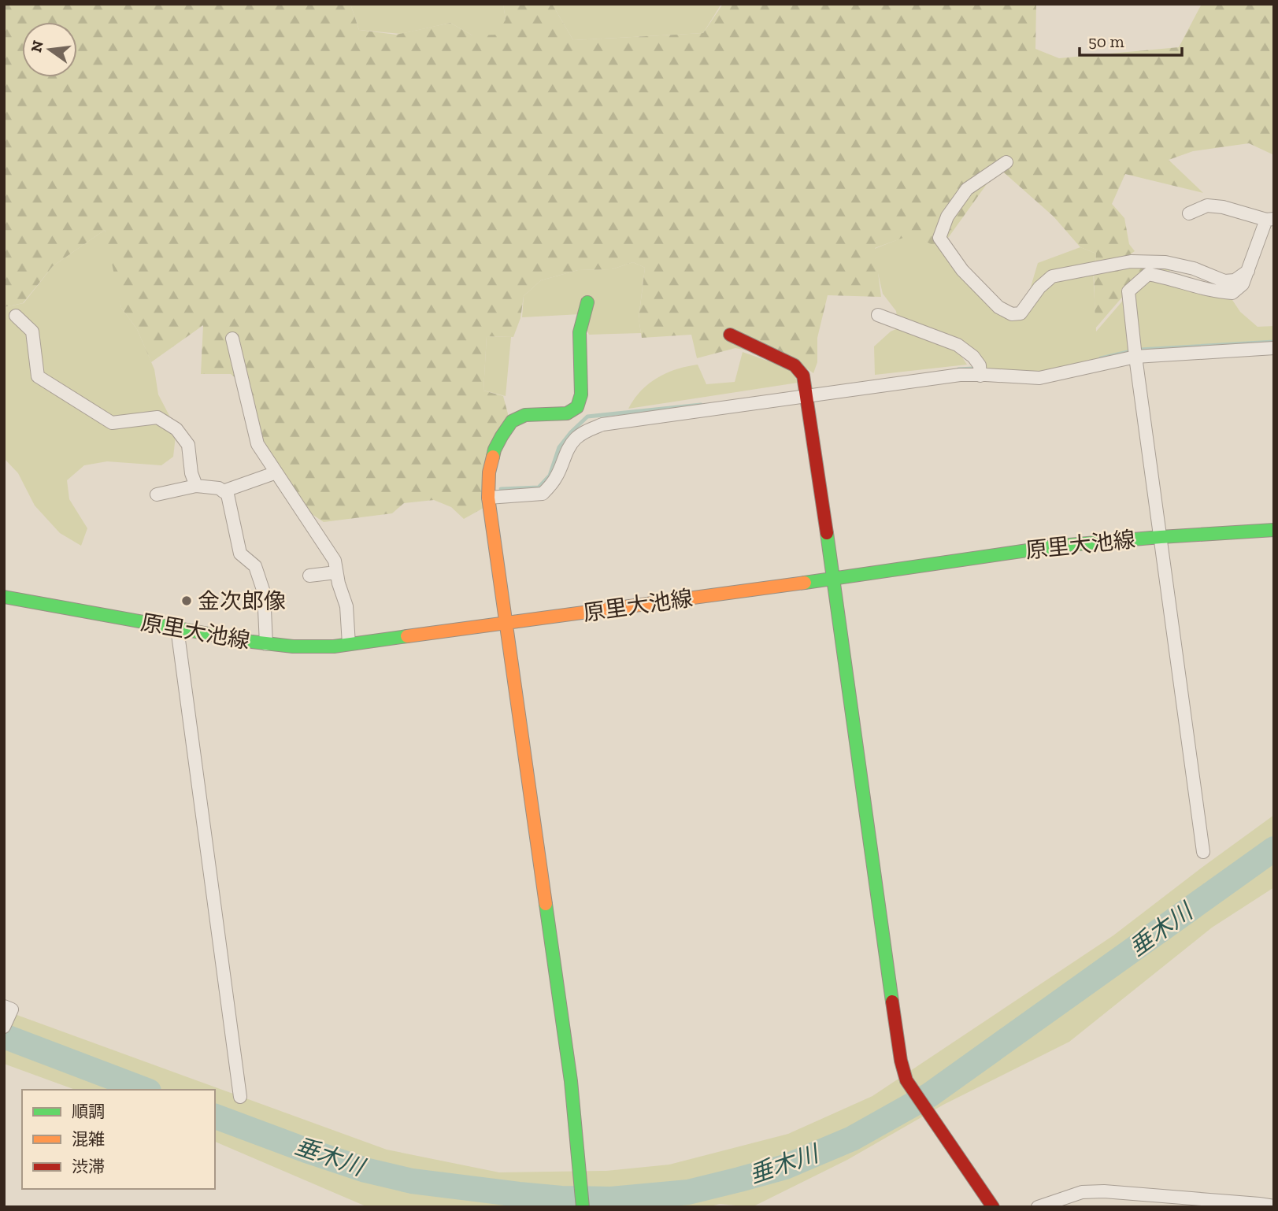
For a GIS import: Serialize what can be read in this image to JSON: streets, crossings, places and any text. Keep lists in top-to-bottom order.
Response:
{
  "streets": {
    "street": ["原里大池線"]
  },
  "water": ["垂木川"],
  "places": ["金次郎像"],
  "legend": ["順調", "混雑", "渋滞"],
  "scale_bar": "50 m",
  "north": "left"
}
